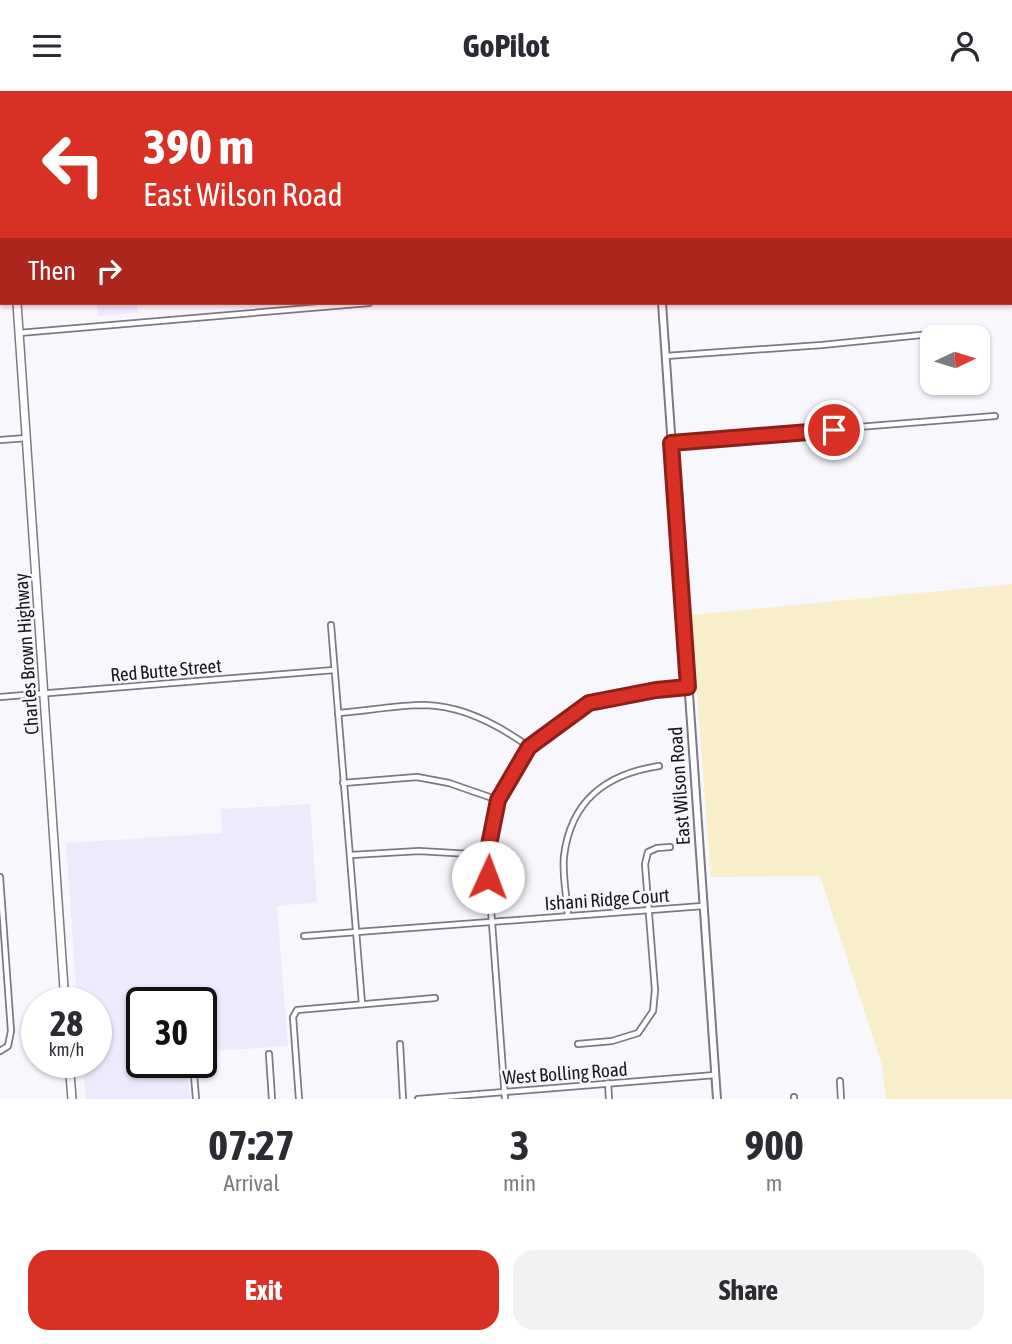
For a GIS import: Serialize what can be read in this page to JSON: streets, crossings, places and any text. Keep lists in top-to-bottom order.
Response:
{
  "streets": {
    "main road": ["Charles Brown Highway"],
    "street": [
      "Red Butte Street",
      "East Wilson Road",
      "Ishani Ridge Court",
      "West Bolling Road"
    ]
  },
  "crossings": [
    ["Charles Brown Highway", "Red Butte Street"],
    ["East Wilson Road", "Ishani Ridge Court"],
    ["East Wilson Road", "West Bolling Road"]
  ],
  "north": "right",
  "page": {
    "header": "GoPilot",
    "turn": ["390 m", "East Wilson Road"],
    "then": "Then",
    "speed": "28 km/h",
    "limit": "30",
    "eta": [
      "07:27",
      "Arrival",
      "3",
      "min",
      "900",
      "m"
    ],
    "buttons": ["Exit", "Share"]
  }
}
